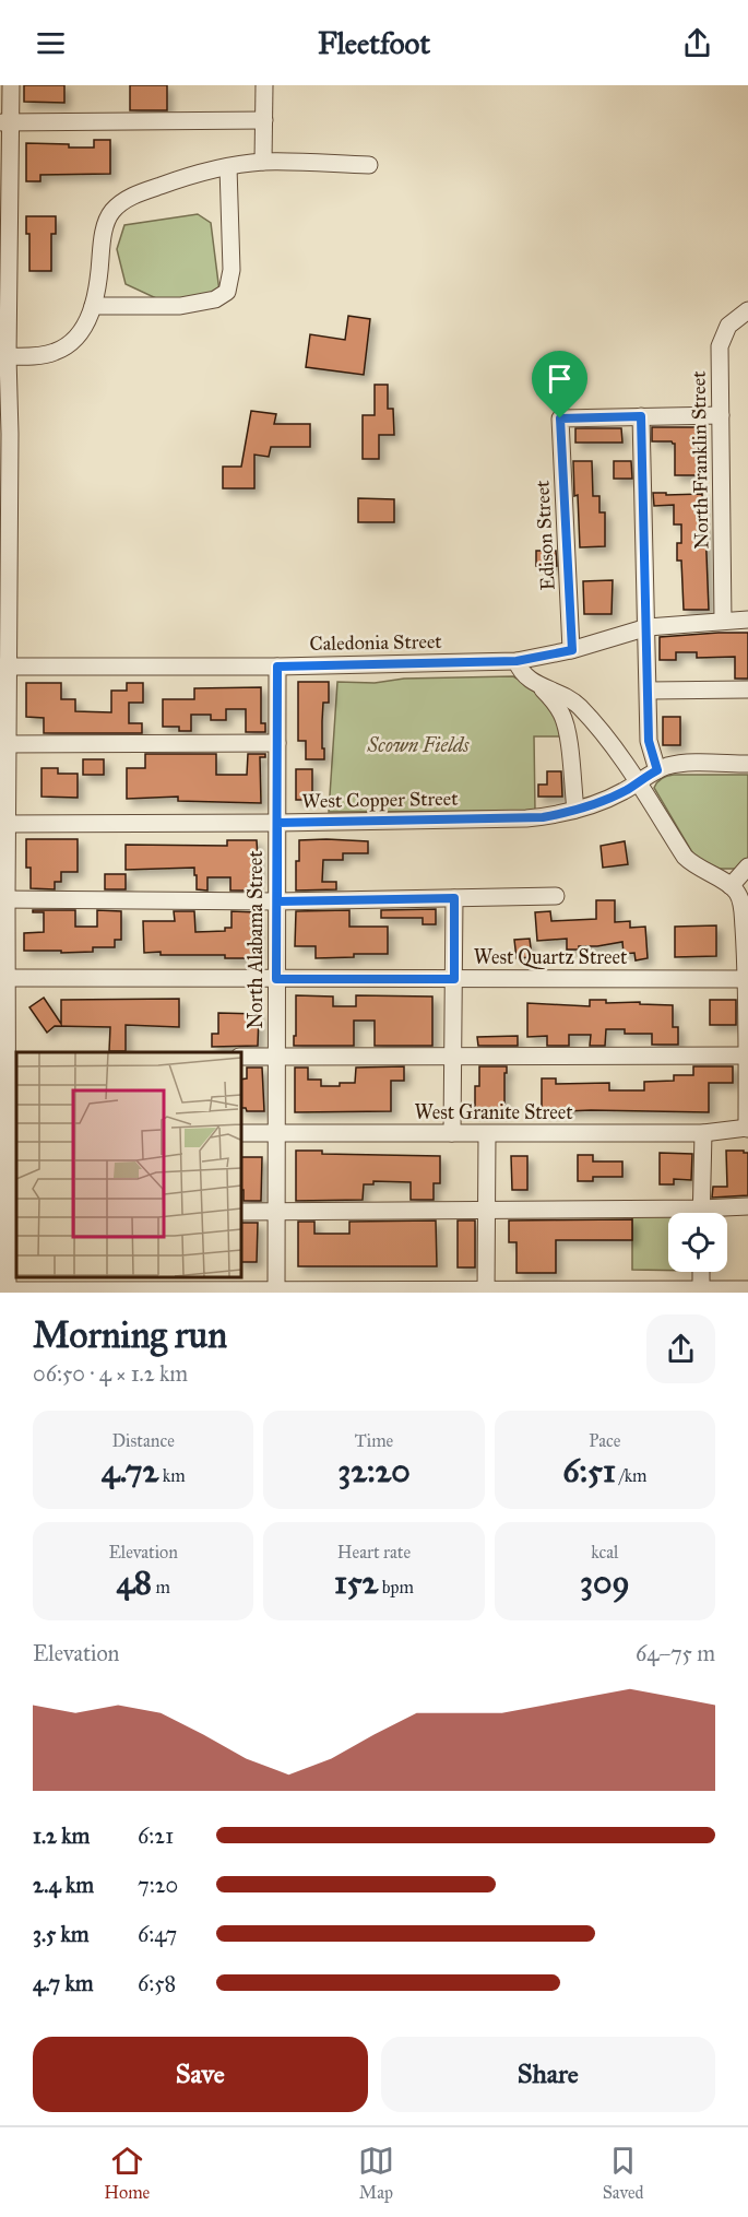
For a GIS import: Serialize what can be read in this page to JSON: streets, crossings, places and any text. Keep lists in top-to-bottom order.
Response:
{
  "streets": {
    "street": [
      "North Franklin Street",
      "Edison Street",
      "Caledonia Street",
      "West Copper Street",
      "North Alabama Street",
      "West Quartz Street",
      "West Granite Street"
    ]
  },
  "crossings": [
    ["North Franklin Street", "Caledonia Street"],
    ["Edison Street", "Caledonia Street"],
    ["Caledonia Street", "North Alabama Street"],
    ["West Copper Street", "North Alabama Street"],
    ["North Alabama Street", "West Quartz Street"],
    ["North Alabama Street", "West Granite Street"]
  ],
  "parks": ["Scown Fields"],
  "page": {
    "header": "Fleetfoot",
    "heading": ["Morning run", "06:50 · 4 × 1.2 km"],
    "stats": [
      ["Distance", "4.72 km"],
      ["Time", "32:20"],
      ["Pace", "6:51 /km"],
      ["Elevation", "48 m"],
      ["Heart rate", "152 bpm"],
      ["kcal", "309"]
    ],
    "chart": ["Elevation", "64–75 m"],
    "list": [
      {
        "name": "1.2 km",
        "note": "6:21"
      },
      {
        "name": "2.4 km",
        "note": "7:20"
      },
      {
        "name": "3.5 km",
        "note": "6:47"
      },
      {
        "name": "4.7 km",
        "note": "6:58"
      }
    ],
    "buttons": ["Save", "Share"],
    "tabs": ["Home", "Map", "Saved"]
  }
}
